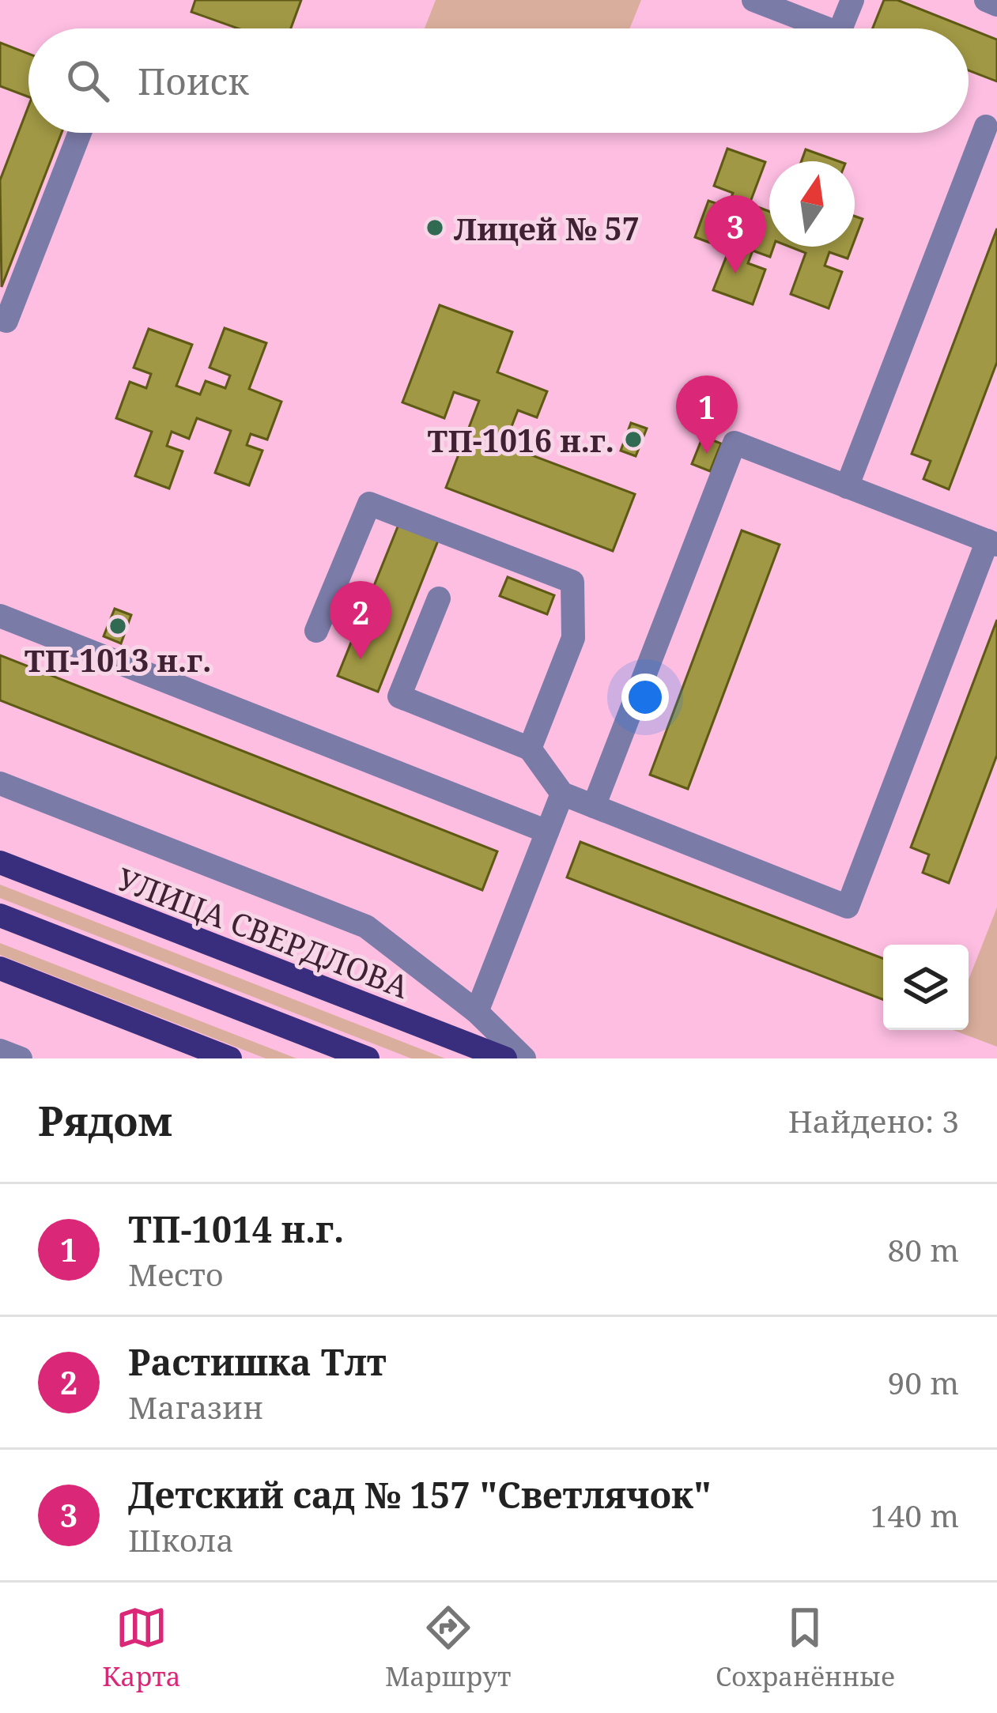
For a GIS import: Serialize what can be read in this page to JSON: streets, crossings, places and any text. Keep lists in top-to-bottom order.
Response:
{
  "streets": {
    "main road": ["УЛИЦА СВЕРДЛОВА"]
  },
  "places": ["Лицей № 57", "ТП-1016 н.г.", "ТП-1013 н.г."],
  "north": "top",
  "page": {
    "search": "Поиск",
    "pins": ["3", "1", "2"],
    "heading": ["Рядом", "Найдено: 3"],
    "list": [
      {
        "mark": "1",
        "name": "ТП-1014 н.г.",
        "note": "Место",
        "value": "80 m"
      },
      {
        "mark": "2",
        "name": "Растишка Тлт",
        "note": "Магазин",
        "value": "90 m"
      },
      {
        "mark": "3",
        "name": "Детский сад № 157 \"Светлячок\"",
        "note": "Школа",
        "value": "140 m"
      }
    ],
    "nav": ["Карта", "Маршрут", "Сохранённые"]
  }
}
